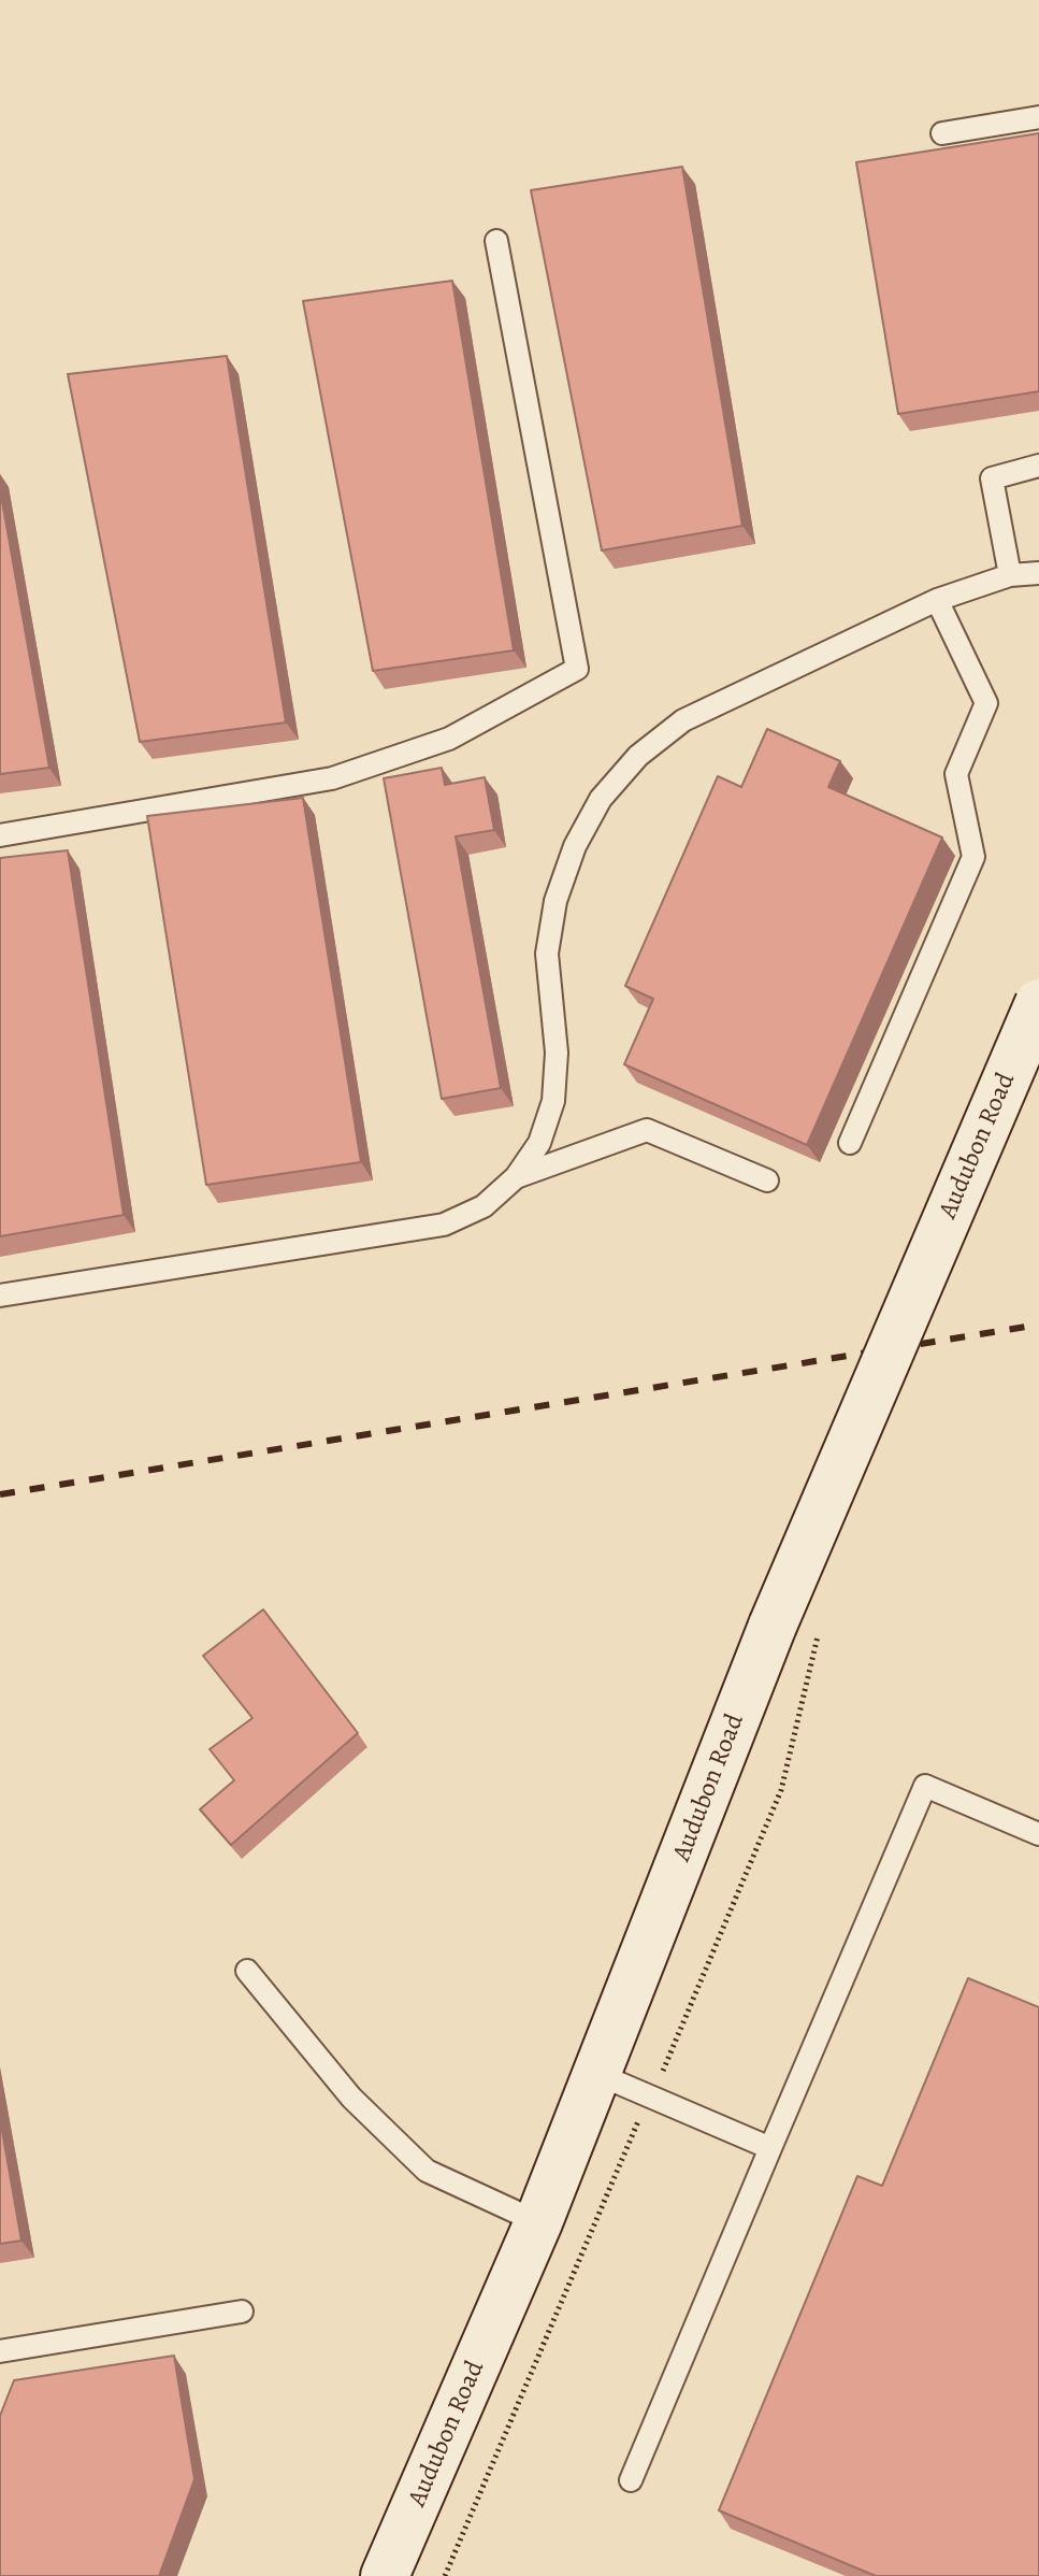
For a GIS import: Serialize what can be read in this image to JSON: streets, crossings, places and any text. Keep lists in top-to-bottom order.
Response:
{
  "streets": {
    "street": ["Audubon Road"]
  }
}
